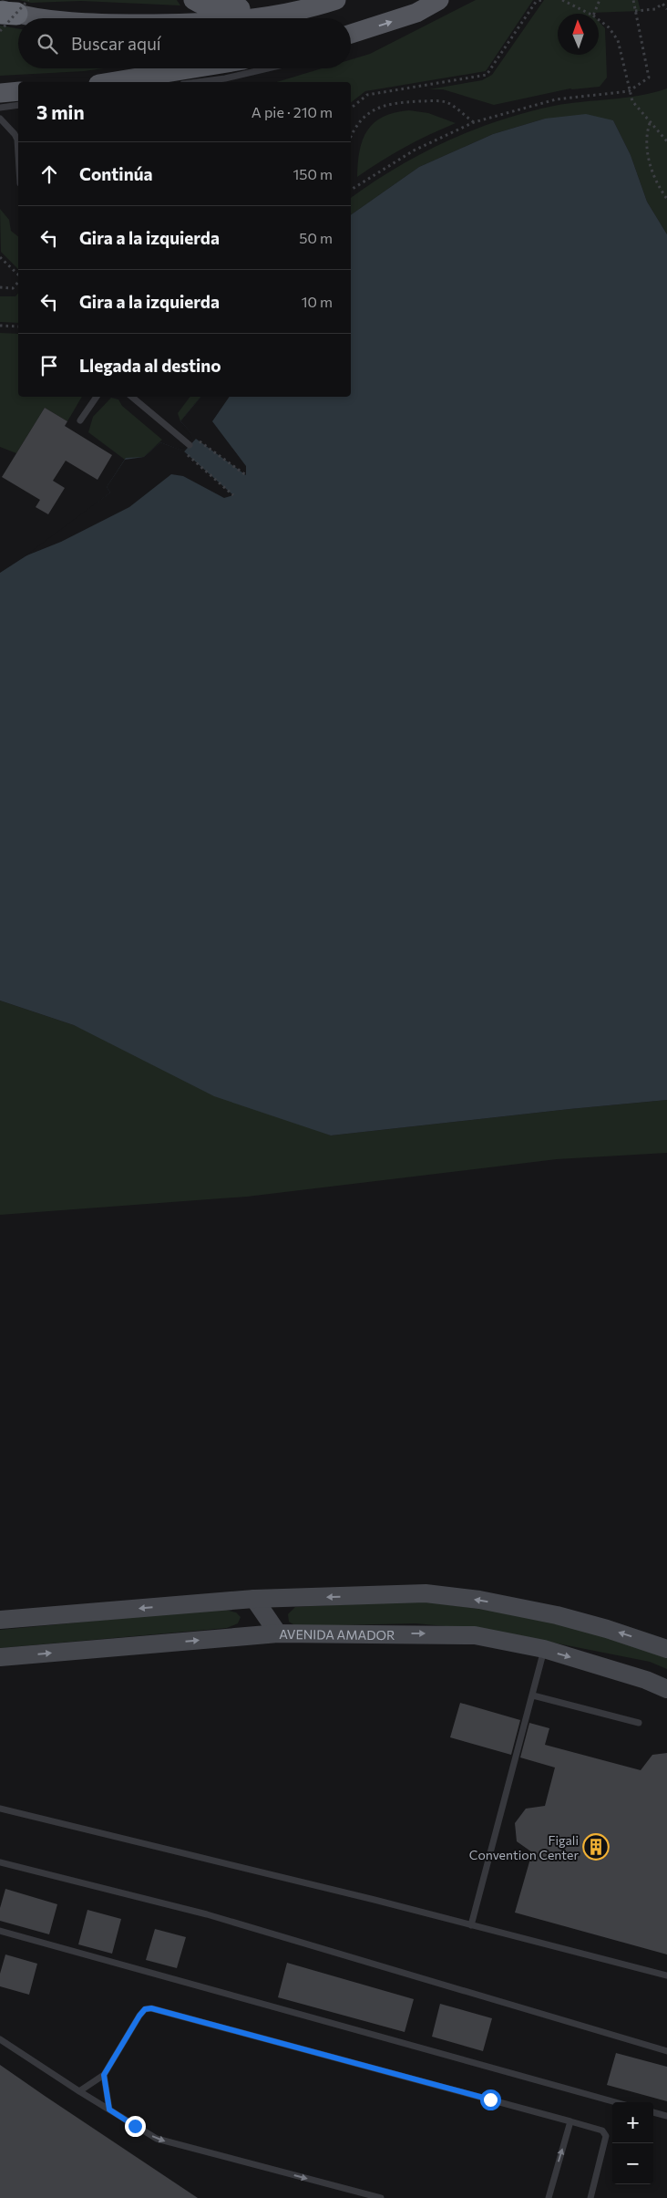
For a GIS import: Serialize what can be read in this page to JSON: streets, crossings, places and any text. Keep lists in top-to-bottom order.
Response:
{
  "streets": {
    "main road": ["AVENIDA AMADOR"]
  },
  "places": {
    "building": ["Figali Convention Center"]
  },
  "north": "top",
  "page": {
    "search": "Buscar aquí",
    "heading": ["3 min", "A pie · 210 m"],
    "list": [
      ["Continúa", "150 m"],
      ["Gira a la izquierda", "50 m"],
      ["Gira a la izquierda", "10 m"],
      "Llegada al destino"
    ],
    "map_buttons": ["+", "−"]
  }
}
